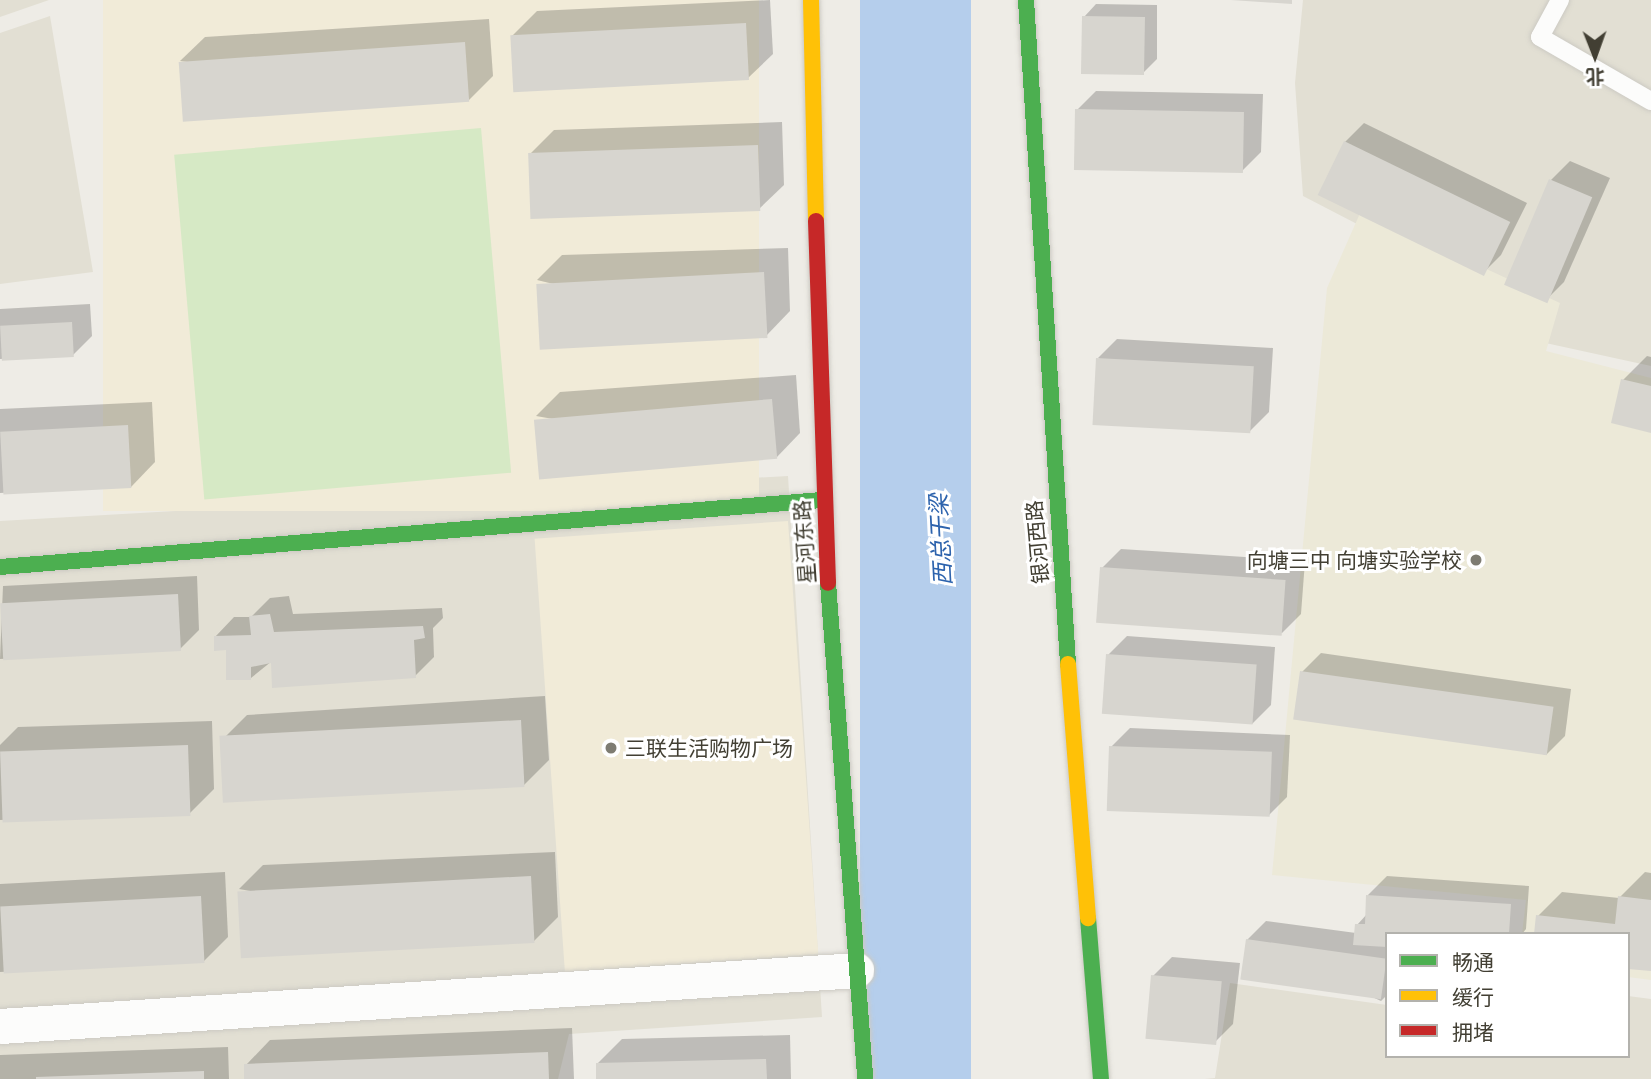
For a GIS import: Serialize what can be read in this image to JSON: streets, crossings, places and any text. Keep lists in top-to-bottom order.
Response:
{
  "streets": {
    "street": ["星河东路", "银河西路"]
  },
  "water": ["西总干梁"],
  "places": ["向塘三中 向塘实验学校", "三联生活购物广场"],
  "legend": ["畅通", "缓行", "拥堵"],
  "north": "bottom"
}
